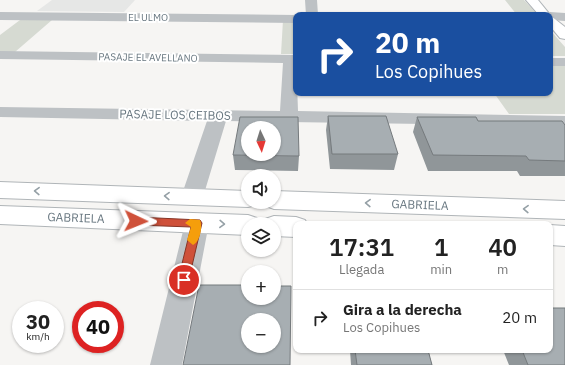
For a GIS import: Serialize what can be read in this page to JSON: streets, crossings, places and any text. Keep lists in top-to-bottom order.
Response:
{
  "streets": {
    "street": [
      "EL ULMO",
      "PASAJE EL AVELLANO",
      "PASAJE LOS CEIBOS",
      "GABRIELA"
    ]
  },
  "north": "bottom",
  "page": {
    "turn": ["20 m", "Los Copihues"],
    "map_buttons": ["+", "−"],
    "eta": [
      "17:31",
      "Llegada",
      "1",
      "min",
      "40",
      "m"
    ],
    "list": [
      {
        "name": "Gira a la derecha",
        "note": "Los Copihues",
        "value": "20 m"
      }
    ],
    "speed": "30 km/h",
    "limit": "40"
  }
}
